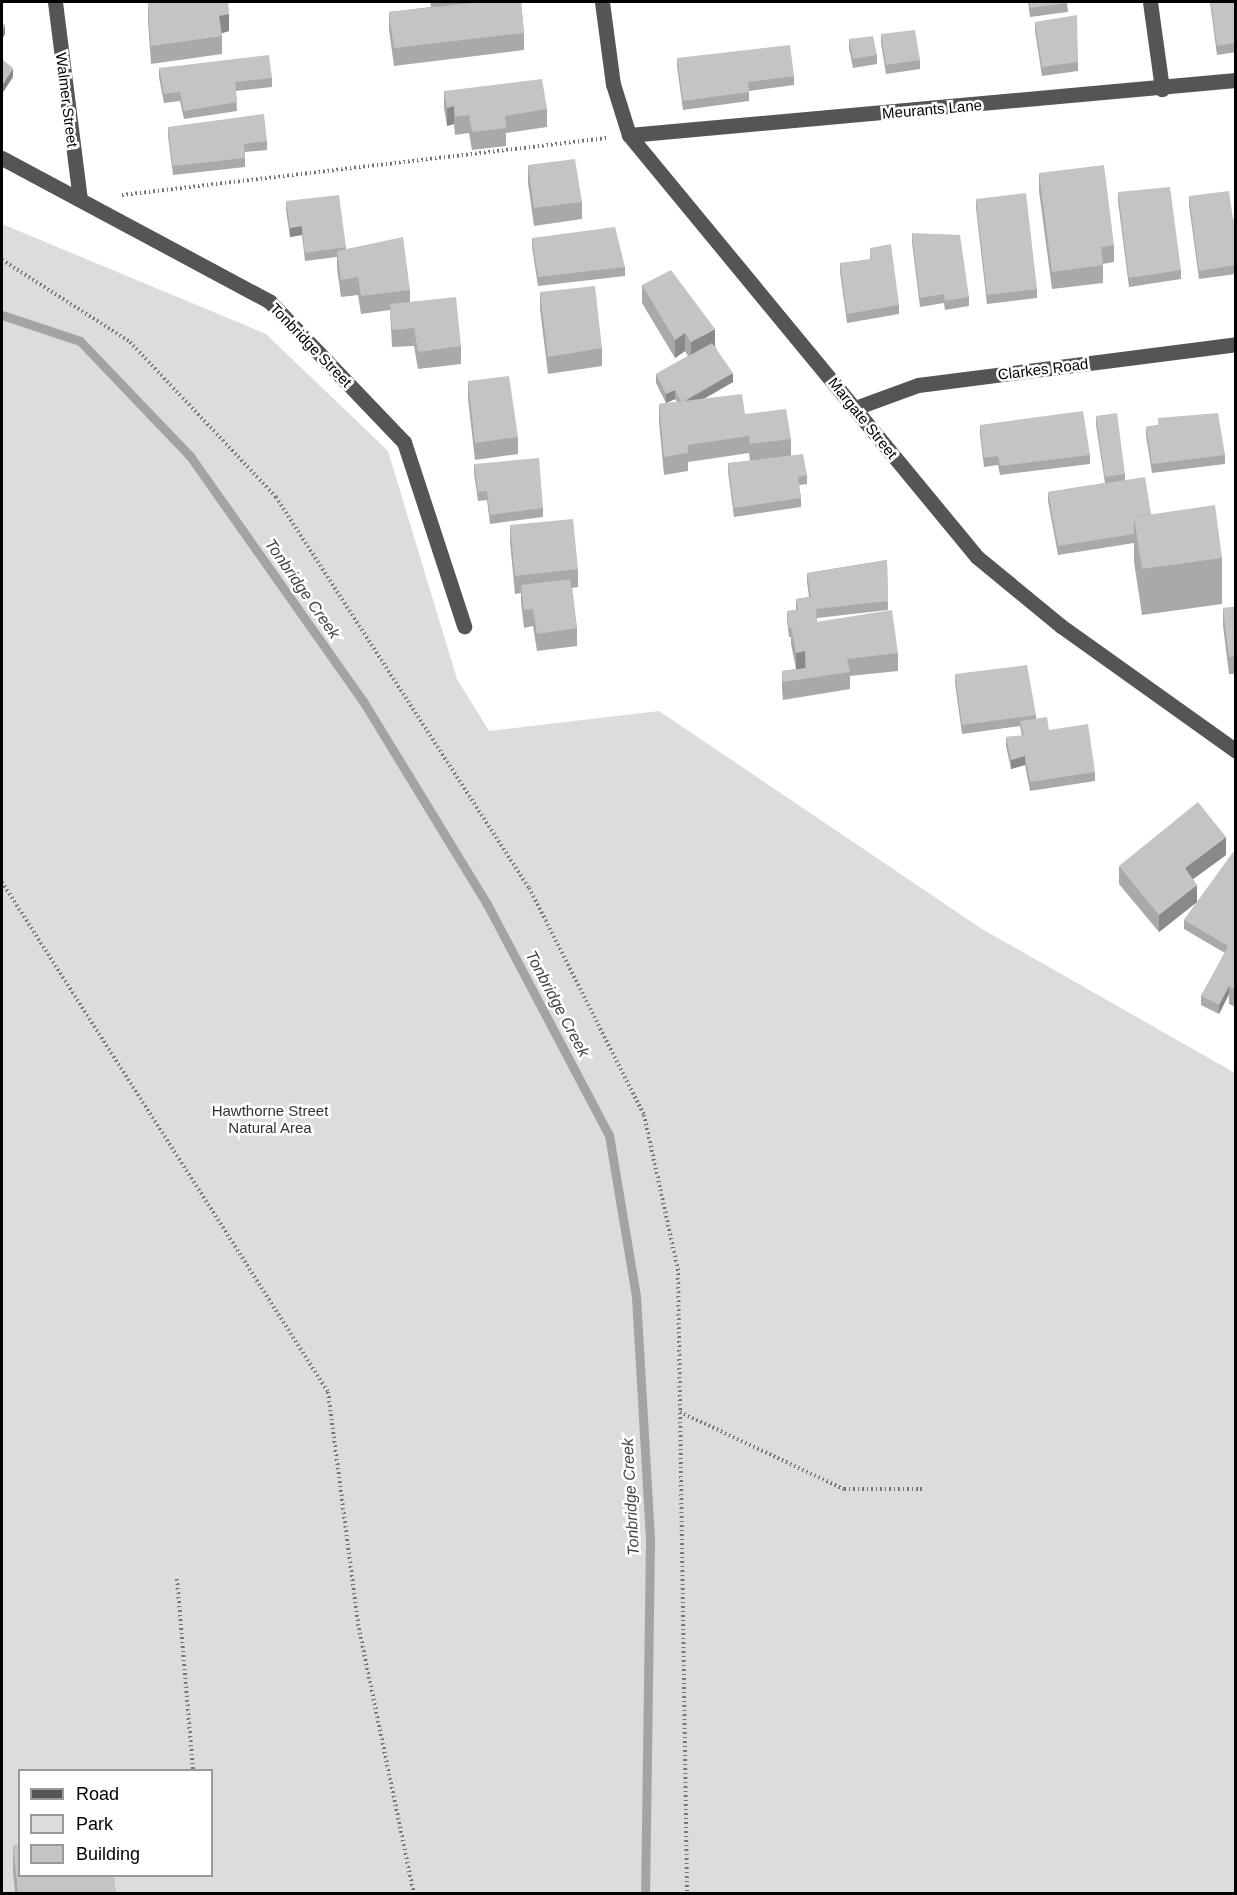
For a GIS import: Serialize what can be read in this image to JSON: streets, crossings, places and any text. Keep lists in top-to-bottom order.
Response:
{
  "streets": {
    "street": [
      "Walmer Street",
      "Meurants Lane",
      "Tonbridge Street",
      "Clarkes Road",
      "Margate Street"
    ]
  },
  "crossings": [
    ["Walmer Street", "Tonbridge Street"],
    ["Meurants Lane", "Margate Street"],
    ["Clarkes Road", "Margate Street"]
  ],
  "water": ["Tonbridge Creek"],
  "parks": ["Hawthorne Street Natural Area"],
  "legend": ["Road", "Park", "Building"]
}
